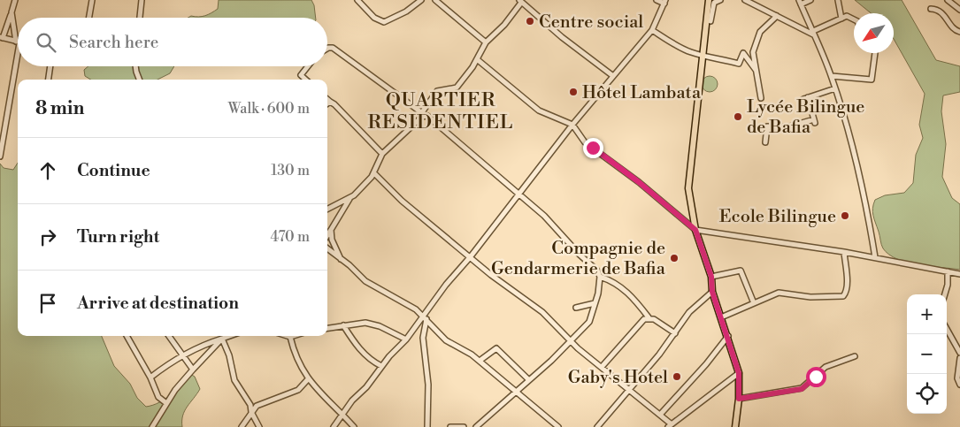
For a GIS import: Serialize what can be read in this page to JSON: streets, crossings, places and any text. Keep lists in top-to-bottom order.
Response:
{
  "districts": ["QUARTIER RESIDENTIEL"],
  "places": [
    "Centre social",
    "Hôtel Lambata",
    "Lycée Bilingue de Bafia",
    "Ecole Bilingue",
    "Compagnie de Gendarmerie de Bafia",
    "Gaby's Hotel"
  ],
  "north": "bottom left",
  "page": {
    "search": "Search here",
    "heading": ["8 min", "Walk · 600 m"],
    "list": [
      ["Continue", "130 m"],
      ["Turn right", "470 m"],
      "Arrive at destination"
    ],
    "map_buttons": ["+", "−"]
  }
}
